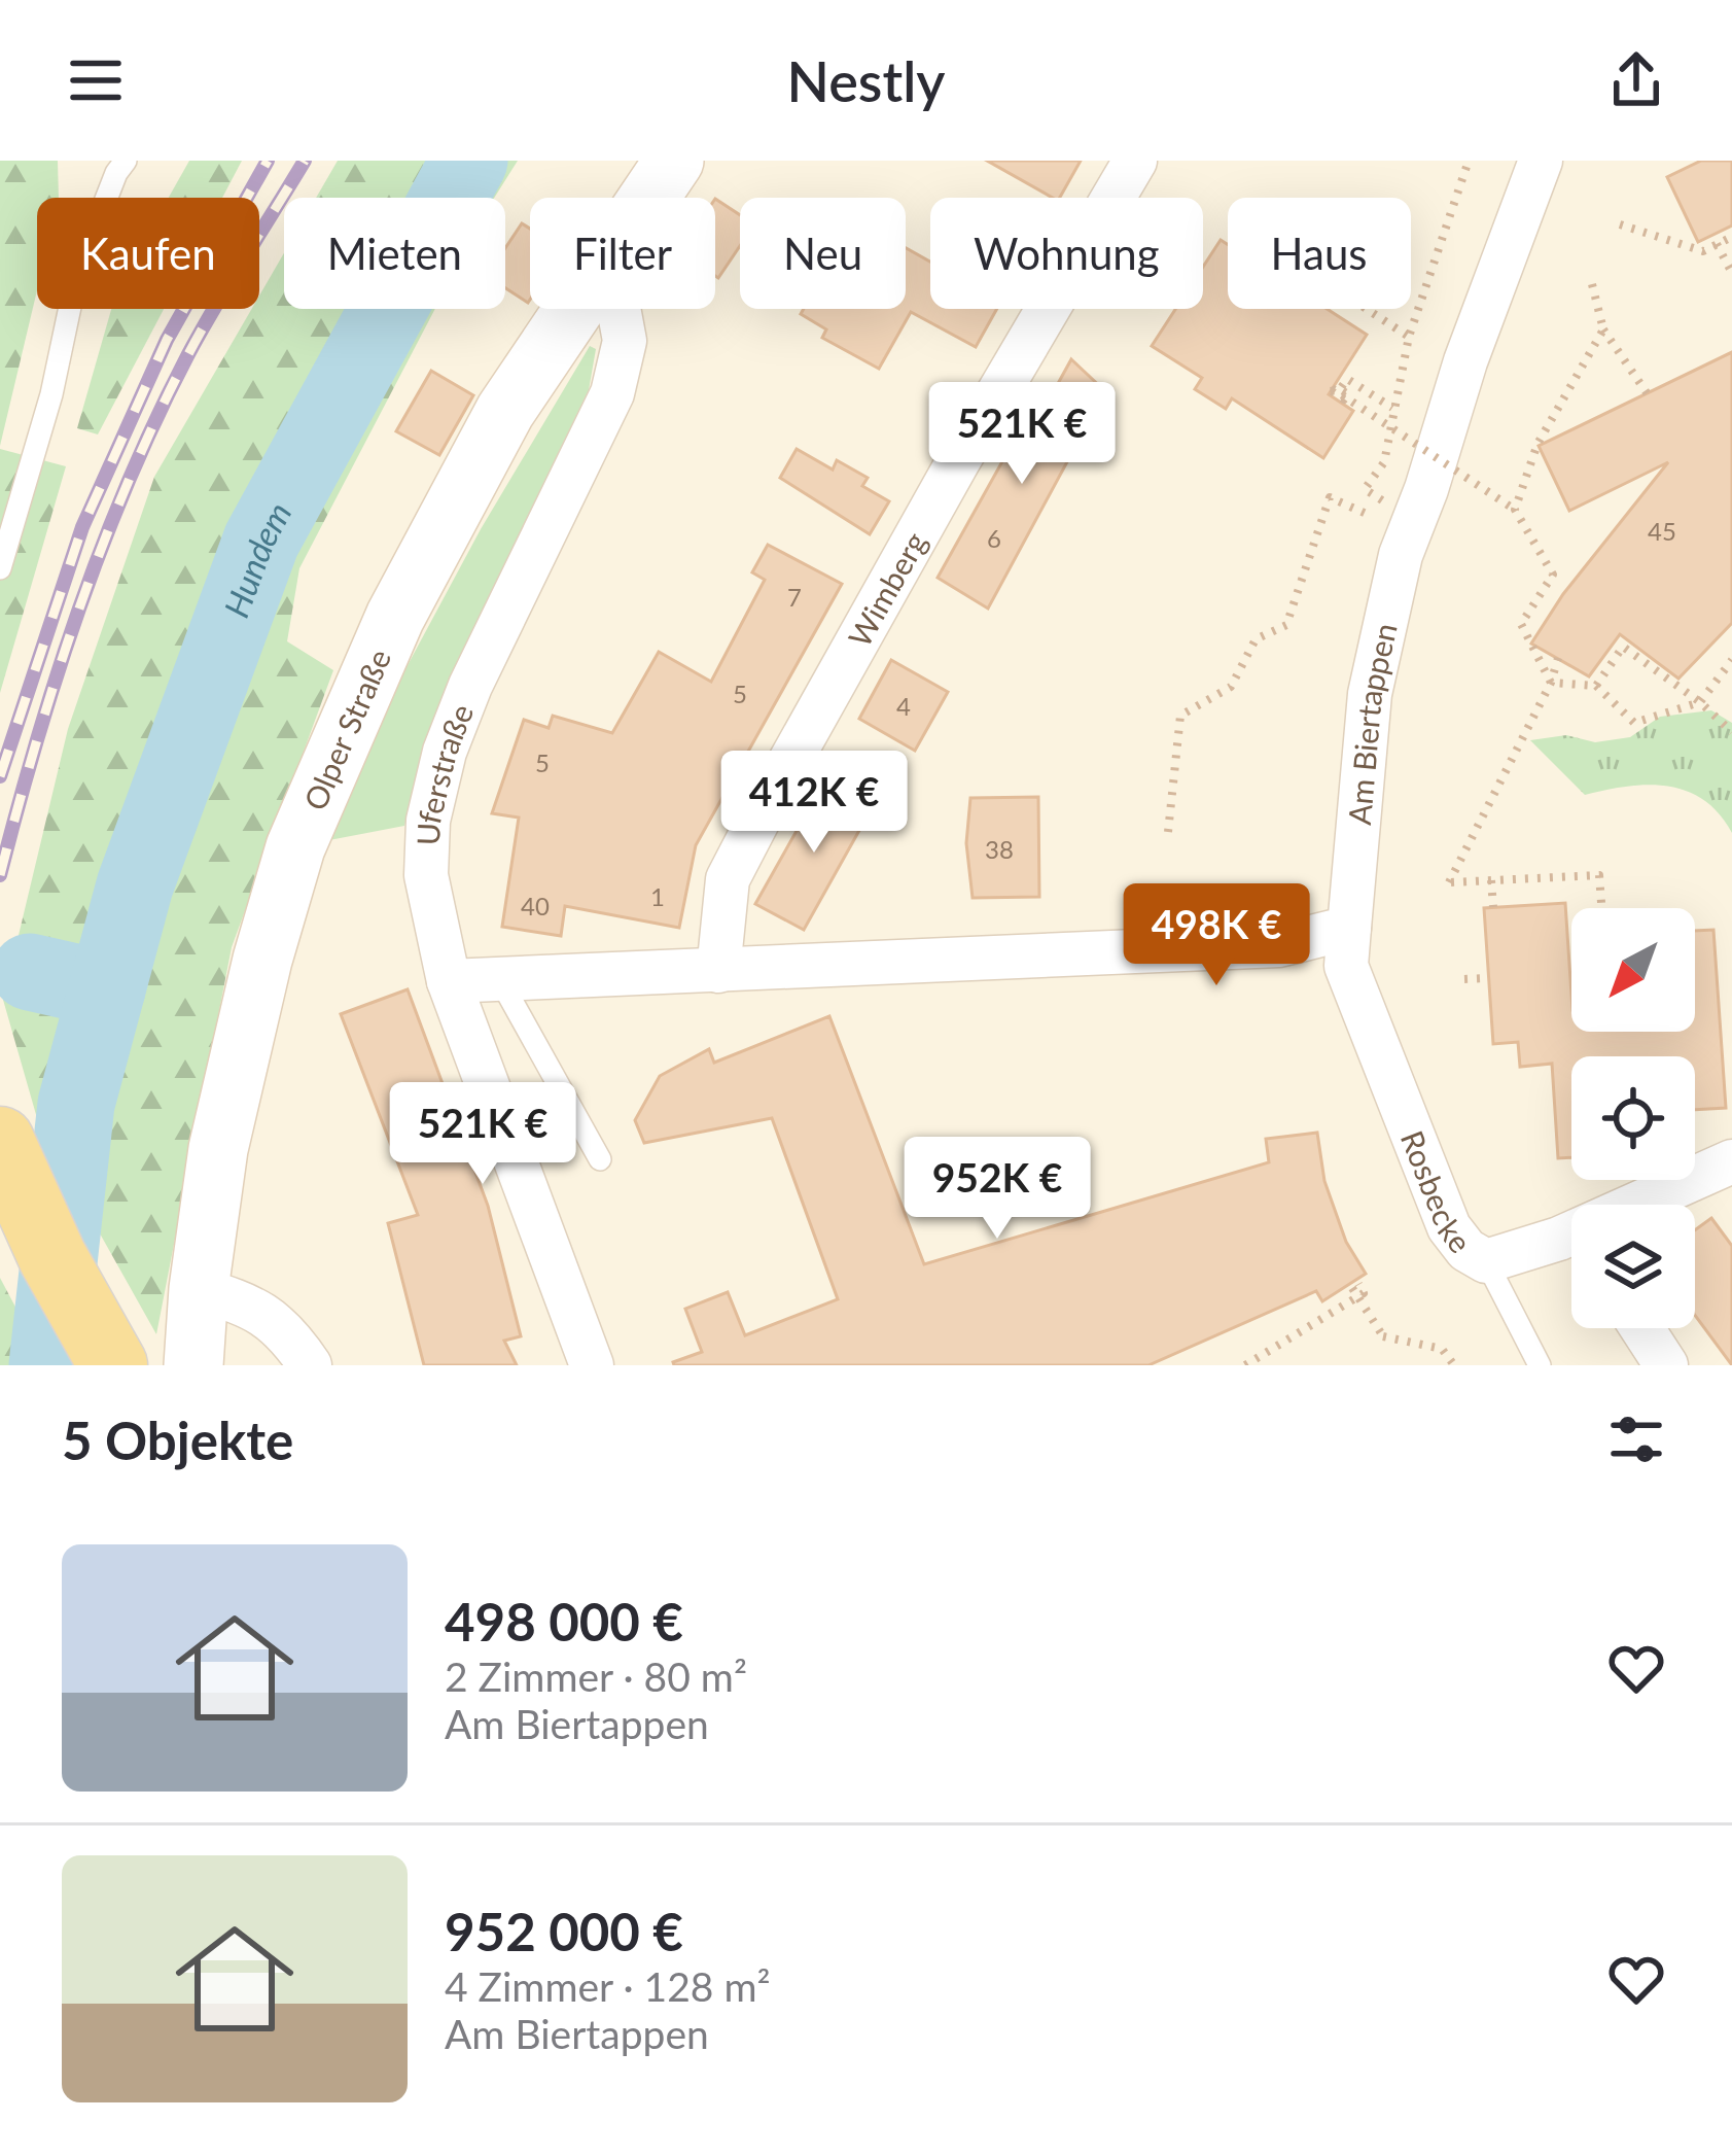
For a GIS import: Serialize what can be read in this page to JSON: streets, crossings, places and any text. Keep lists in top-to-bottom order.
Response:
{
  "streets": {
    "main road": ["Olper Straße"],
    "street": [
      "Wimberg",
      "Am Biertappen",
      "Uferstraße",
      "Rosbecke"
    ]
  },
  "crossings": [
    ["Am Biertappen", "Rosbecke"]
  ],
  "water": ["Hundem"],
  "house_numbers": [
    "45",
    "6",
    "7",
    "5",
    "4",
    "5",
    "38",
    "1",
    "40"
  ],
  "north": "bottom left",
  "page": {
    "header": "Nestly",
    "chip": [
      "Kaufen",
      "Mieten",
      "Filter",
      "Neu",
      "Wohnung",
      "Haus"
    ],
    "price": [
      "521K €",
      "412K €",
      "498K €",
      "521K €",
      "952K €"
    ],
    "heading": "5 Objekte",
    "list": [
      {
        "name": "498 000 €",
        "note": "2 Zimmer · 80 m² · Am Biertappen"
      },
      {
        "name": "952 000 €",
        "note": "4 Zimmer · 128 m² · Am Biertappen"
      }
    ]
  }
}
